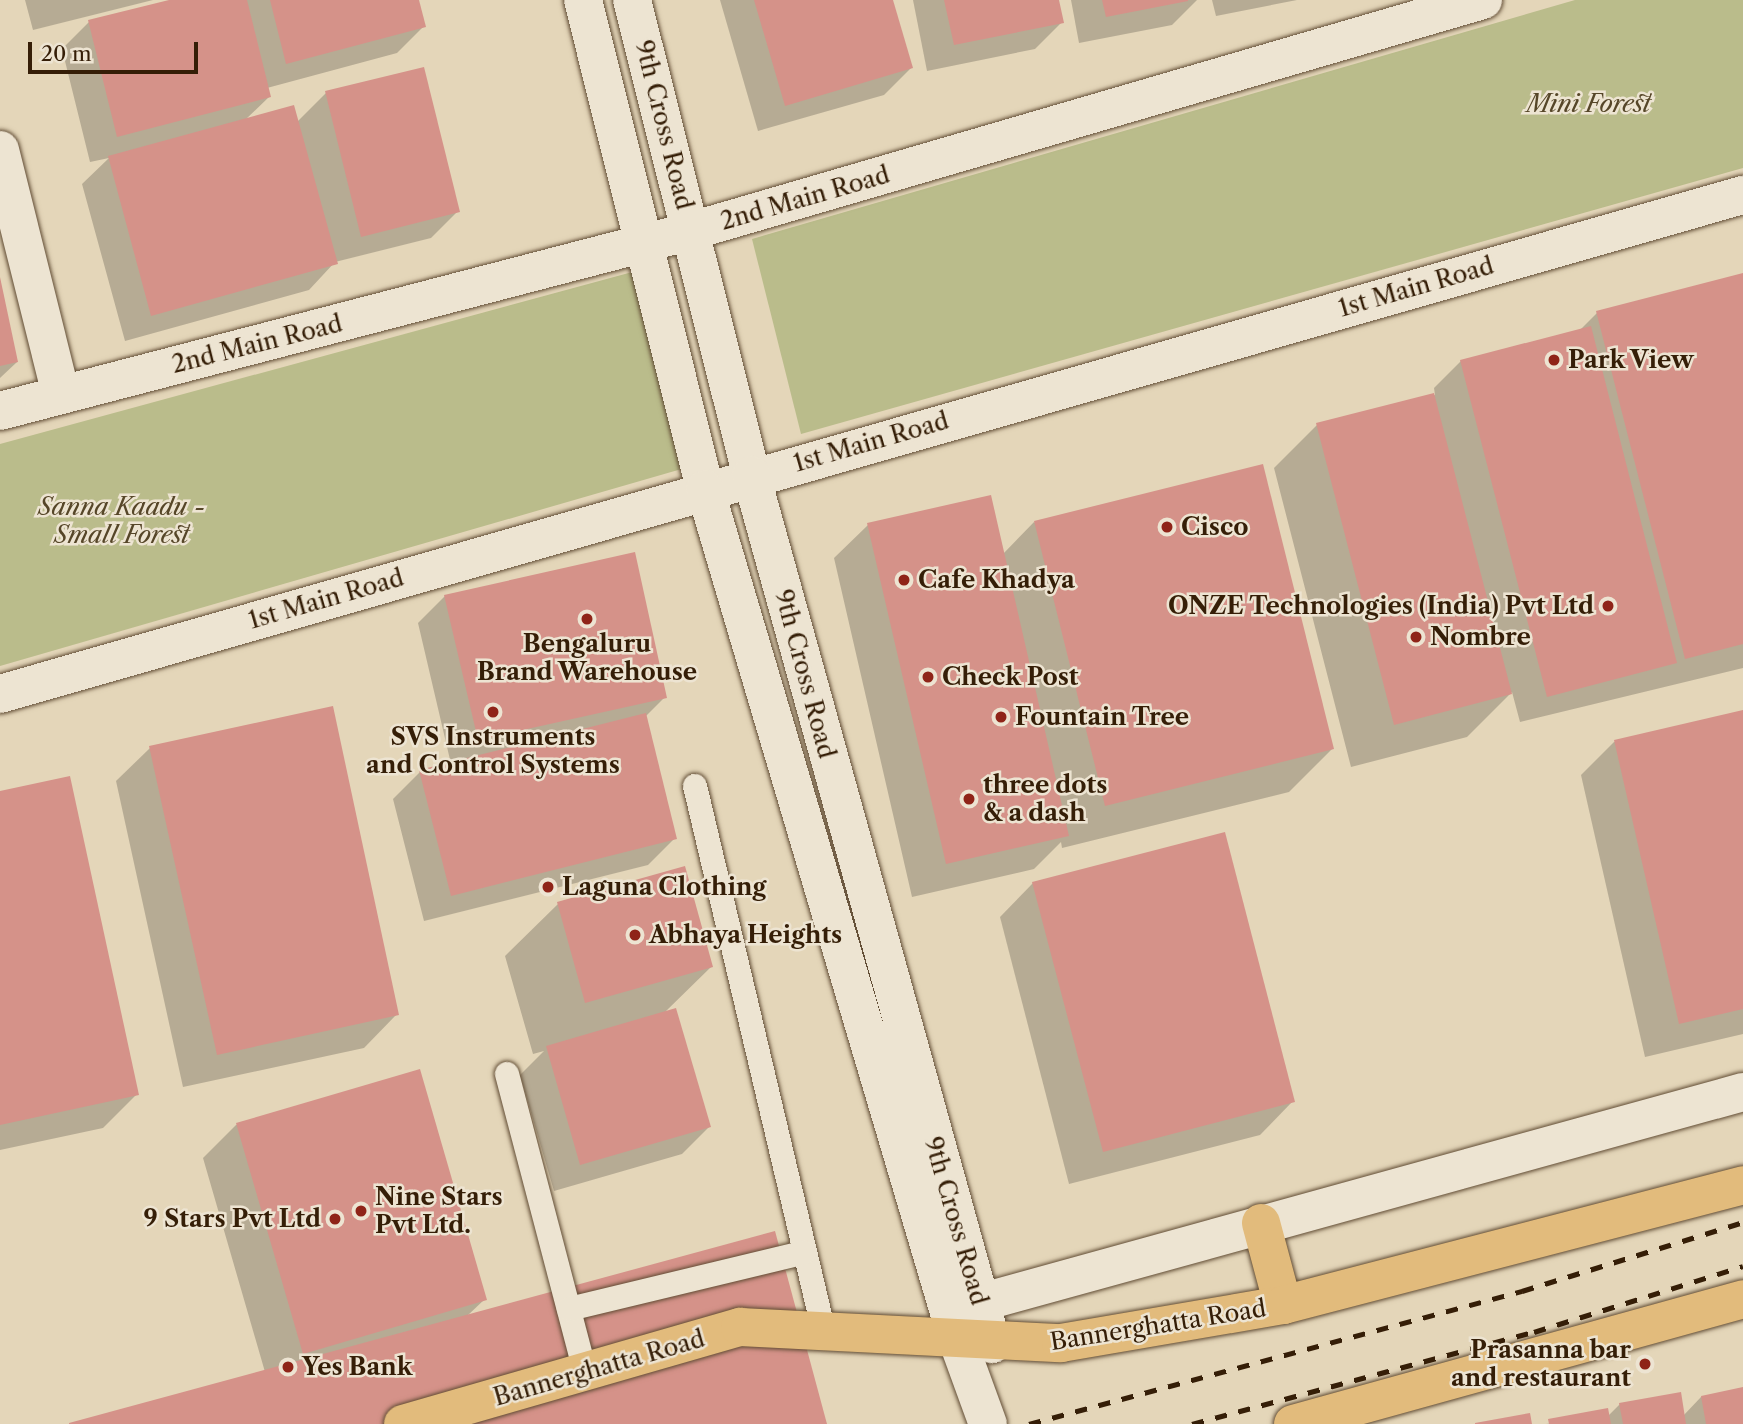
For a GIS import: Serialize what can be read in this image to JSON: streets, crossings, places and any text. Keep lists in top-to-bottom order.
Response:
{
  "streets": {
    "highway": ["Bannerghatta Road"],
    "street": ["9th Cross Road", "2nd Main Road", "1st Main Road"]
  },
  "crossings": [
    ["9th Cross Road", "2nd Main Road"],
    ["9th Cross Road", "1st Main Road"],
    ["9th Cross Road", "Bannerghatta Road"]
  ],
  "parks": ["Mini Forest", "Sanna Kaadu - Small Forest"],
  "places": [
    "Park View",
    "Cisco",
    "Cafe Khadya",
    "ONZE Technologies (India) Pvt Ltd",
    "Bengaluru Brand Warehouse",
    "Nombre",
    "Check Post",
    "SVS Instruments and Control Systems",
    "Fountain Tree",
    "three dots & a dash",
    "Laguna Clothing",
    "Abhaya Heights",
    "Nine Stars Pvt Ltd.",
    "9 Stars Pvt Ltd",
    "Prasanna bar and restaurant",
    "Yes Bank"
  ],
  "scale_bar": "20 m"
}
